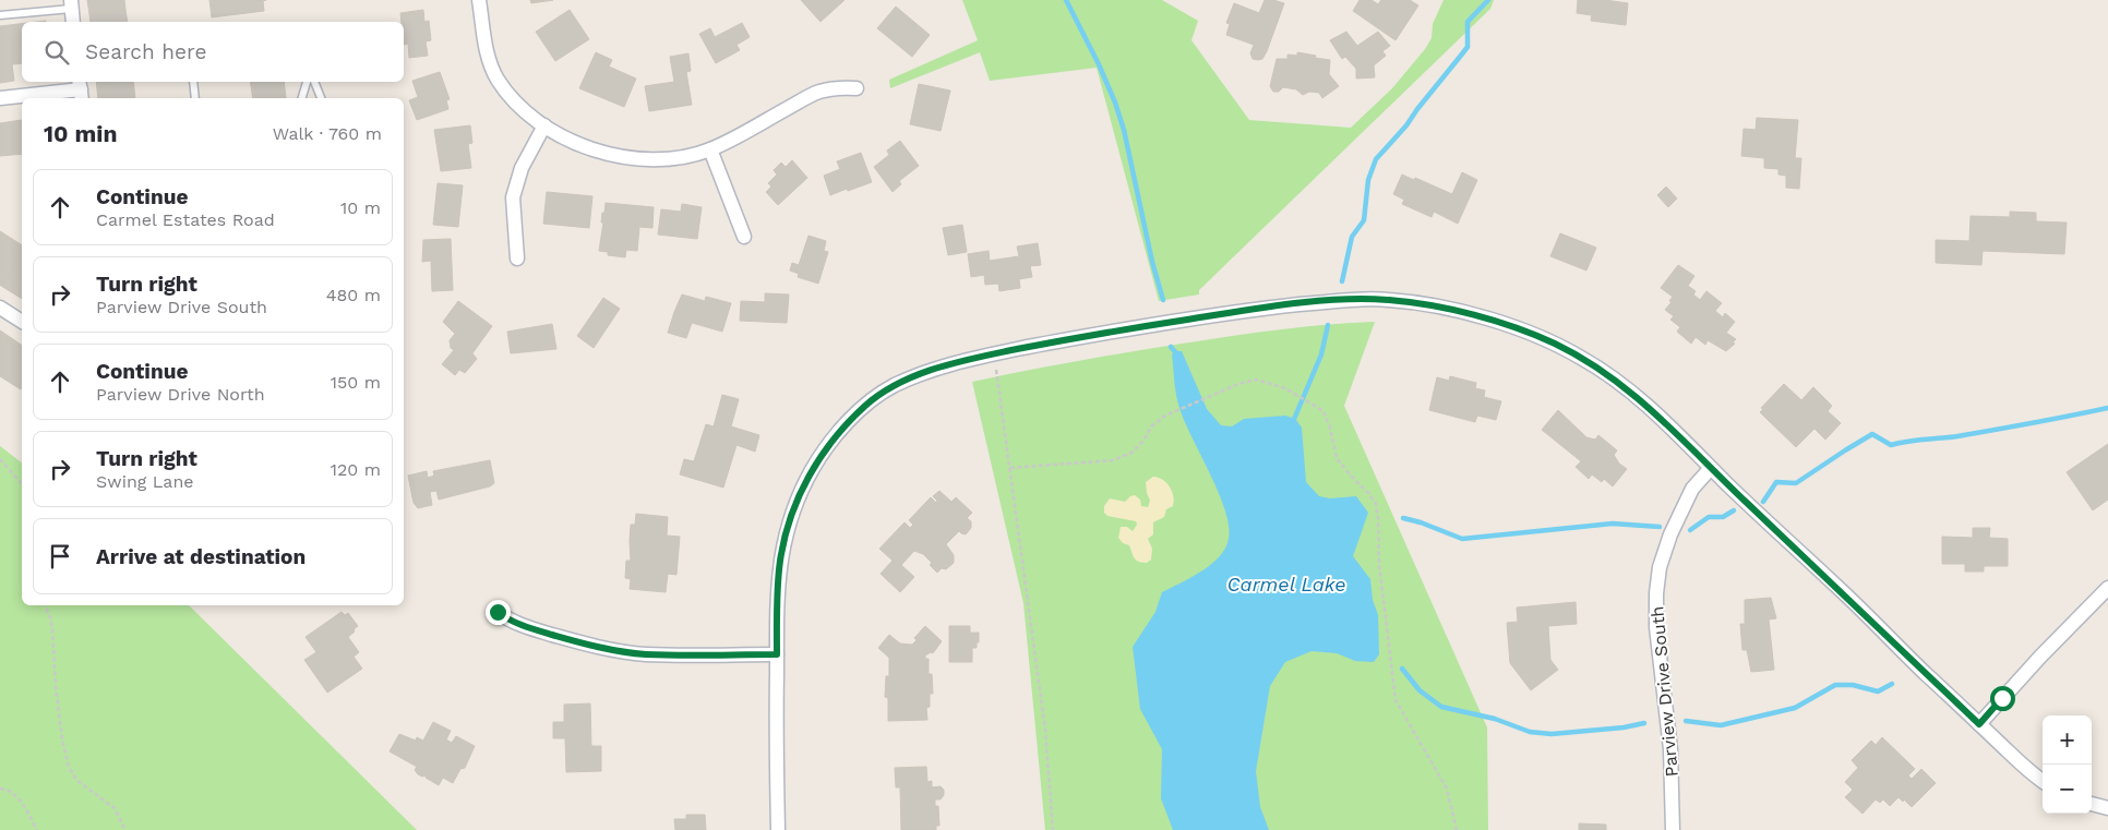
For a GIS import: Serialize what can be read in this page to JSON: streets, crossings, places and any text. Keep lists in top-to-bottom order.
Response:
{
  "streets": {
    "street": ["Parview Drive South"]
  },
  "water": ["Carmel Lake"],
  "page": {
    "search": "Search here",
    "heading": ["10 min", "Walk · 760 m"],
    "list": [
      ["Continue", "Carmel Estates Road", "10 m"],
      ["Turn right", "Parview Drive South", "480 m"],
      ["Continue", "Parview Drive North", "150 m"],
      ["Turn right", "Swing Lane", "120 m"],
      "Arrive at destination"
    ],
    "map_buttons": ["+", "−"]
  }
}
